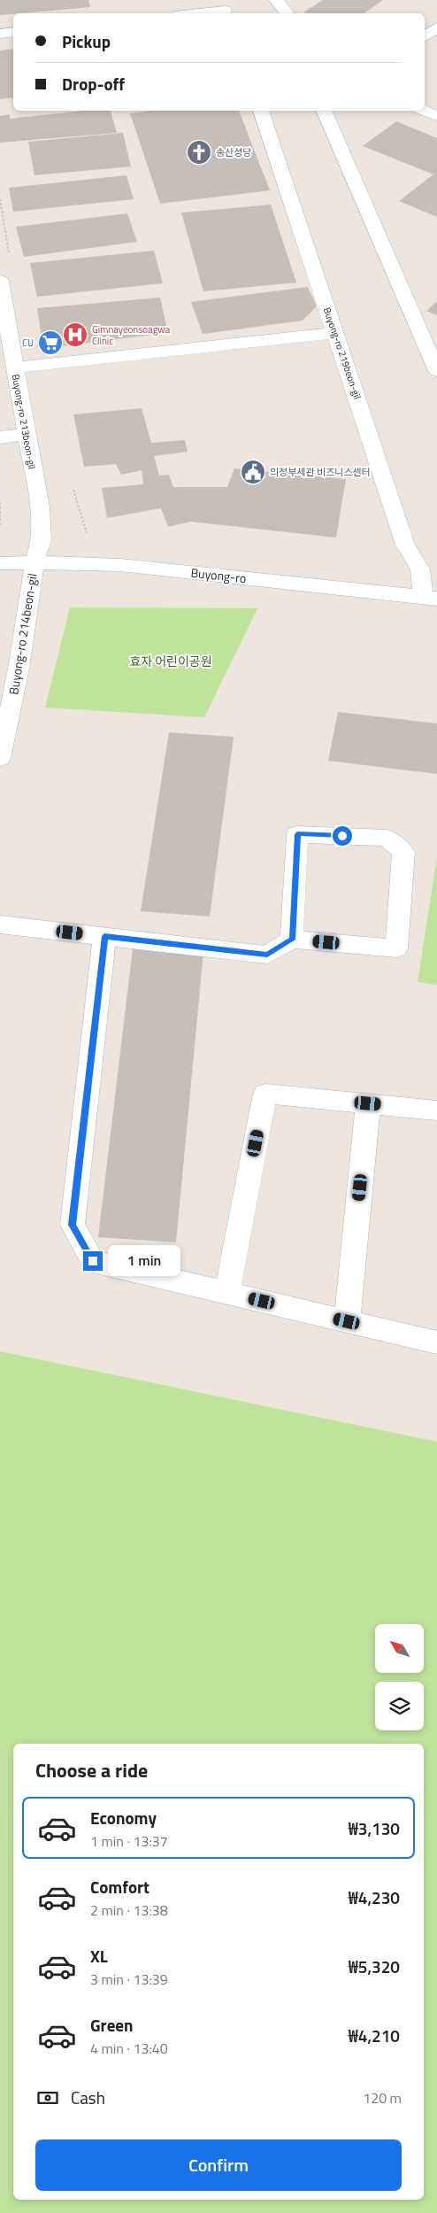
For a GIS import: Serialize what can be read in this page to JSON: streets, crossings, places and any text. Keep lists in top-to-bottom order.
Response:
{
  "streets": {
    "street": [
      "Buyong-ro 219beon-gil",
      "Buyong-ro 213beon-gil",
      "Buyong-ro",
      "Buyong-ro 214beon-gil"
    ]
  },
  "crossings": [
    ["Buyong-ro 219beon-gil", "Buyong-ro"],
    ["Buyong-ro 213beon-gil", "Buyong-ro"],
    ["Buyong-ro 213beon-gil", "Buyong-ro 214beon-gil"],
    ["Buyong-ro", "Buyong-ro 214beon-gil"]
  ],
  "parks": ["효자 어린이공원"],
  "places": {
    "church": ["송산성당"],
    "hospital": ["Gimnayeonsoagwa Clinic"],
    "supermarket": ["CU"],
    "public building": ["의정부세관 비즈니스센터"]
  },
  "north": "top left",
  "page": {
    "banner": ["Pickup", "Drop-off"],
    "bubble": "1 min",
    "heading": "Choose a ride",
    "list": [
      {
        "name": "Economy",
        "note": "1 min · 13:37",
        "value": "₩3,130"
      },
      {
        "name": "Comfort",
        "note": "2 min · 13:38",
        "value": "₩4,230"
      },
      {
        "name": "XL",
        "note": "3 min · 13:39",
        "value": "₩5,320"
      },
      {
        "name": "Green",
        "note": "4 min · 13:40",
        "value": "₩4,210"
      }
    ],
    "pay": ["Cash", "120 m"],
    "buttons": "Confirm"
  }
}
